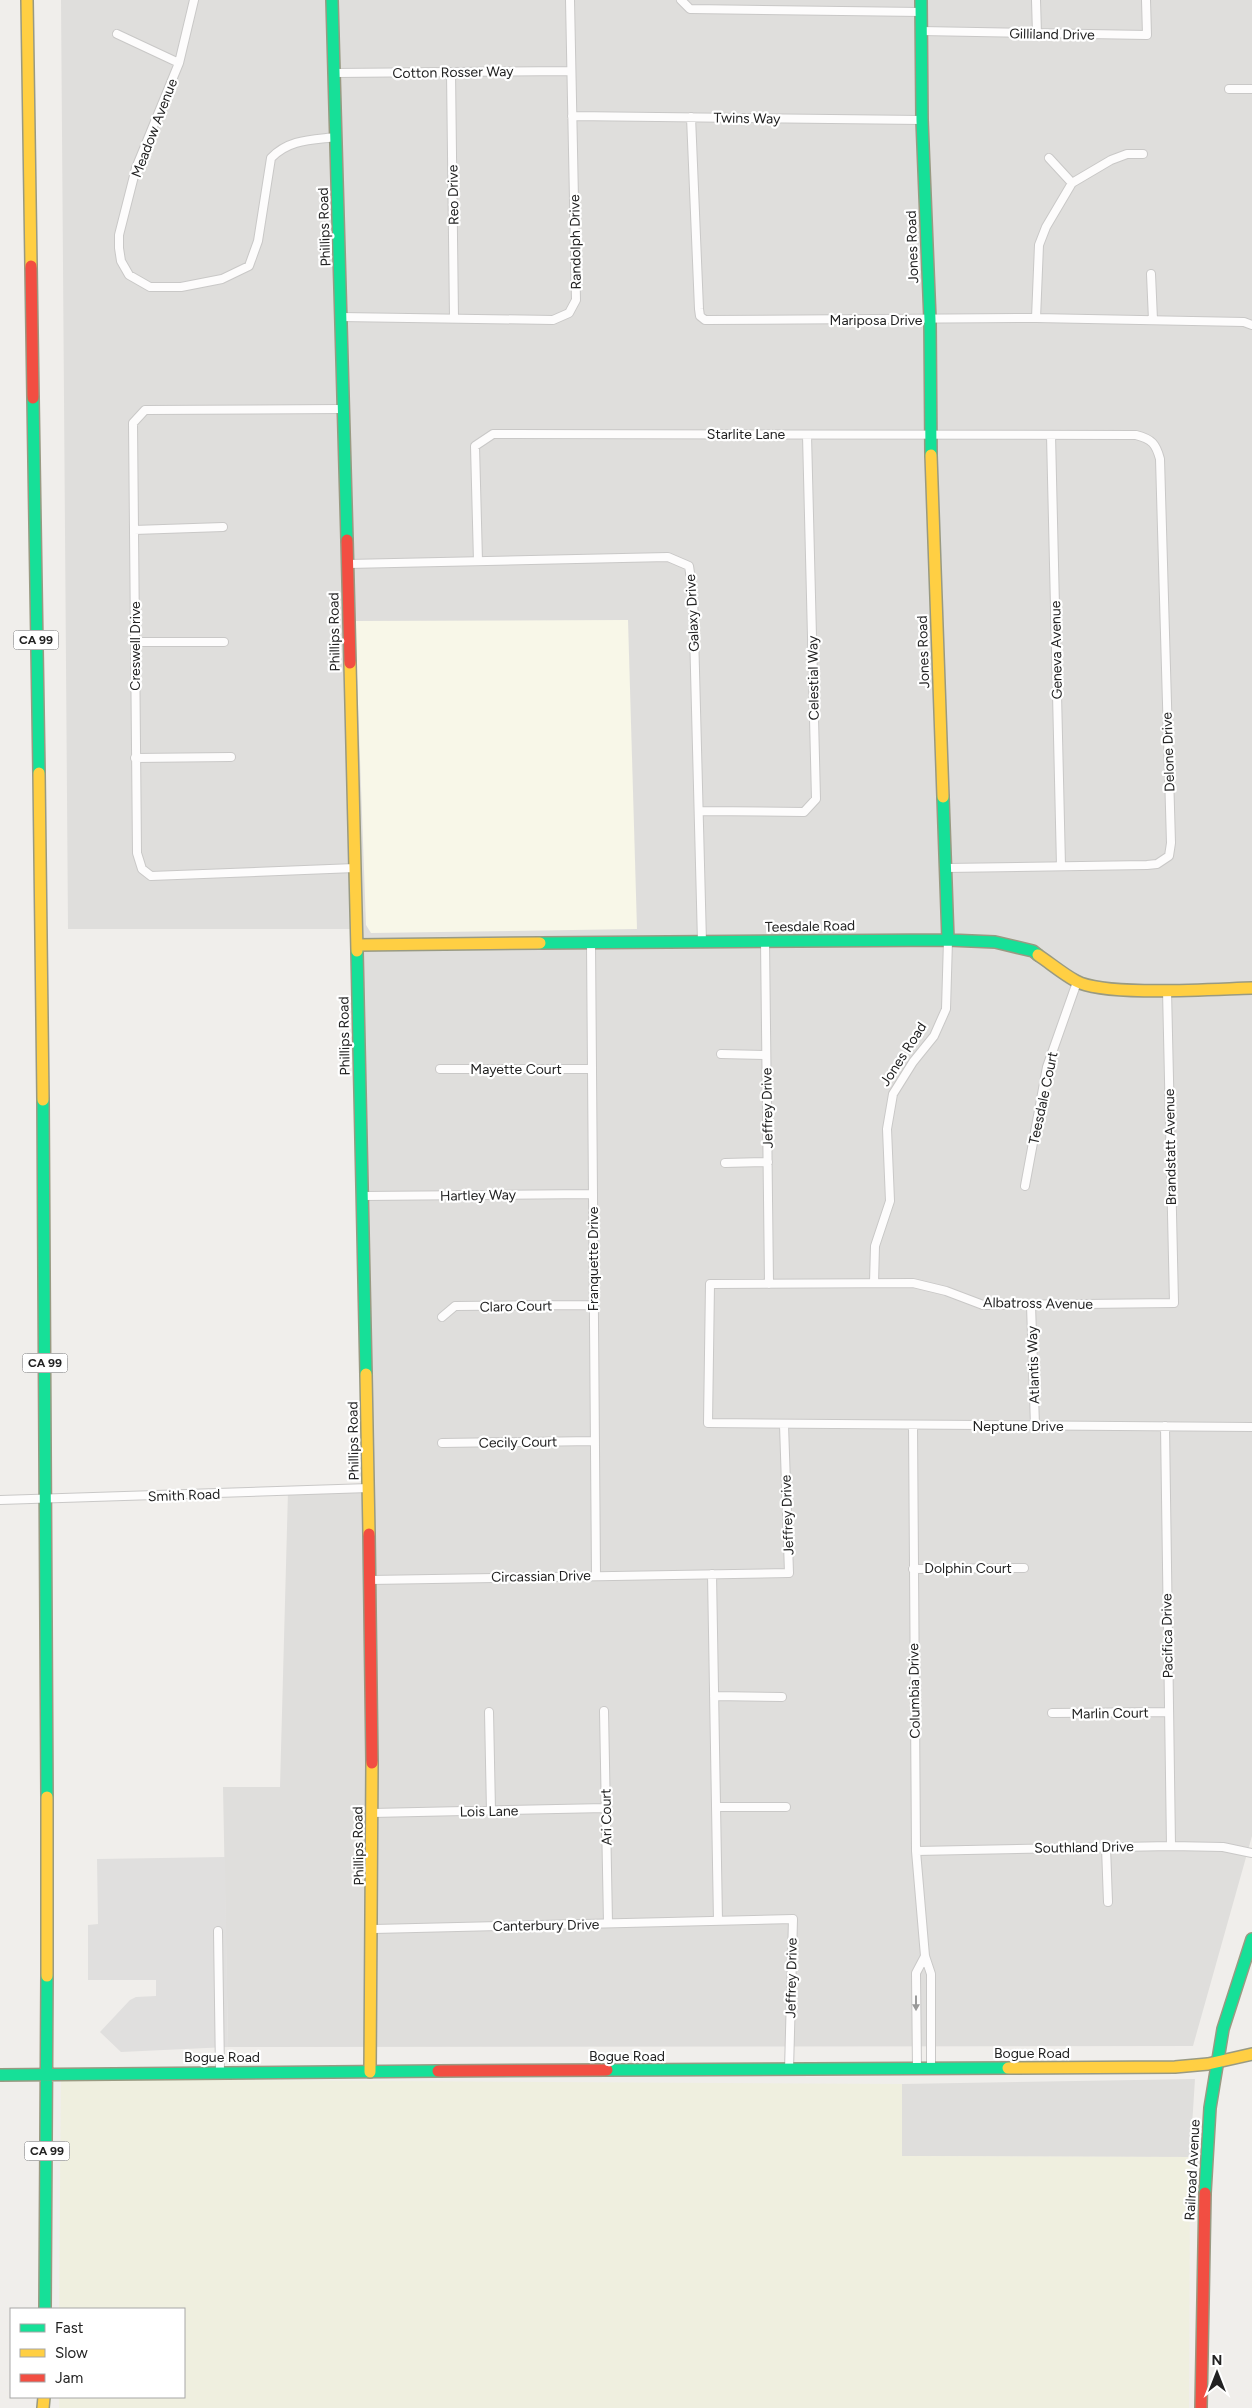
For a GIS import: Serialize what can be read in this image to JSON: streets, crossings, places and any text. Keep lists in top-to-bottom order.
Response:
{
  "streets": {
    "main road": [
      "Phillips Road",
      "Jones Road",
      "CA 99",
      "Teesdale Road",
      "Bogue Road",
      "Railroad Avenue"
    ],
    "street": [
      "Gilliland Drive",
      "Cotton Rosser Way",
      "Twins Way",
      "Meadow Avenue",
      "Reo Drive",
      "Randolph Drive",
      "Mariposa Drive",
      "Starlite Lane",
      "Galaxy Drive",
      "Creswell Drive",
      "Geneva Avenue",
      "Celestial Way",
      "Delone Drive",
      "Mayette Court",
      "Teesdale Court",
      "Jeffrey Drive",
      "Brandstatt Avenue",
      "Hartley Way",
      "Franquette Drive",
      "Albatross Avenue",
      "Claro Court",
      "Atlantis Way",
      "Neptune Drive",
      "Cecily Court",
      "Smith Road",
      "Dolphin Court",
      "Circassian Drive",
      "Pacifica Drive",
      "Columbia Drive",
      "Marlin Court",
      "Lois Lane",
      "Ari Court",
      "Southland Drive",
      "Canterbury Drive"
    ]
  },
  "crossings": [
    ["Gilliland Drive", "Jones Road"],
    ["Cotton Rosser Way", "Reo Drive"],
    ["Cotton Rosser Way", "Phillips Road"],
    ["Cotton Rosser Way", "Randolph Drive"],
    ["Twins Way", "Randolph Drive"],
    ["Twins Way", "Jones Road"],
    ["Twins Way", "Mariposa Drive"],
    ["Meadow Avenue", "Phillips Road"],
    ["Reo Drive", "Randolph Drive"],
    ["Phillips Road", "Randolph Drive"],
    ["Phillips Road", "Galaxy Drive"],
    ["Phillips Road", "Creswell Drive"],
    ["Phillips Road", "Teesdale Road"],
    ["Phillips Road", "Hartley Way"],
    ["Phillips Road", "Smith Road"],
    ["Phillips Road", "Circassian Drive"],
    ["Phillips Road", "Lois Lane"],
    ["Phillips Road", "Canterbury Drive"],
    ["Phillips Road", "Bogue Road"],
    ["Jones Road", "Mariposa Drive"],
    ["Jones Road", "Starlite Lane"],
    ["Jones Road", "Delone Drive"],
    ["Jones Road", "Teesdale Road"],
    ["Jones Road", "Albatross Avenue"],
    ["Starlite Lane", "Galaxy Drive"],
    ["Starlite Lane", "Geneva Avenue"],
    ["Starlite Lane", "Celestial Way"],
    ["Starlite Lane", "Delone Drive"],
    ["Galaxy Drive", "Celestial Way"],
    ["Galaxy Drive", "Teesdale Road"],
    ["CA 99", "Smith Road"],
    ["CA 99", "Bogue Road"],
    ["Geneva Avenue", "Delone Drive"],
    ["Teesdale Road", "Teesdale Court"],
    ["Teesdale Road", "Jeffrey Drive"],
    ["Teesdale Road", "Brandstatt Avenue"],
    ["Teesdale Road", "Franquette Drive"],
    ["Mayette Court", "Franquette Drive"],
    ["Jeffrey Drive", "Albatross Avenue"],
    ["Jeffrey Drive", "Neptune Drive"],
    ["Jeffrey Drive", "Circassian Drive"],
    ["Jeffrey Drive", "Canterbury Drive"],
    ["Jeffrey Drive", "Bogue Road"],
    ["Brandstatt Avenue", "Albatross Avenue"],
    ["Hartley Way", "Franquette Drive"],
    ["Franquette Drive", "Claro Court"],
    ["Franquette Drive", "Cecily Court"],
    ["Franquette Drive", "Circassian Drive"],
    ["Albatross Avenue", "Atlantis Way"],
    ["Atlantis Way", "Neptune Drive"],
    ["Neptune Drive", "Pacifica Drive"],
    ["Neptune Drive", "Columbia Drive"],
    ["Dolphin Court", "Columbia Drive"],
    ["Pacifica Drive", "Marlin Court"],
    ["Pacifica Drive", "Southland Drive"],
    ["Columbia Drive", "Southland Drive"],
    ["Columbia Drive", "Bogue Road"],
    ["Lois Lane", "Ari Court"],
    ["Ari Court", "Canterbury Drive"],
    ["Bogue Road", "Railroad Avenue"]
  ],
  "legend": ["Fast", "Slow", "Jam"],
  "north": "top"
}
